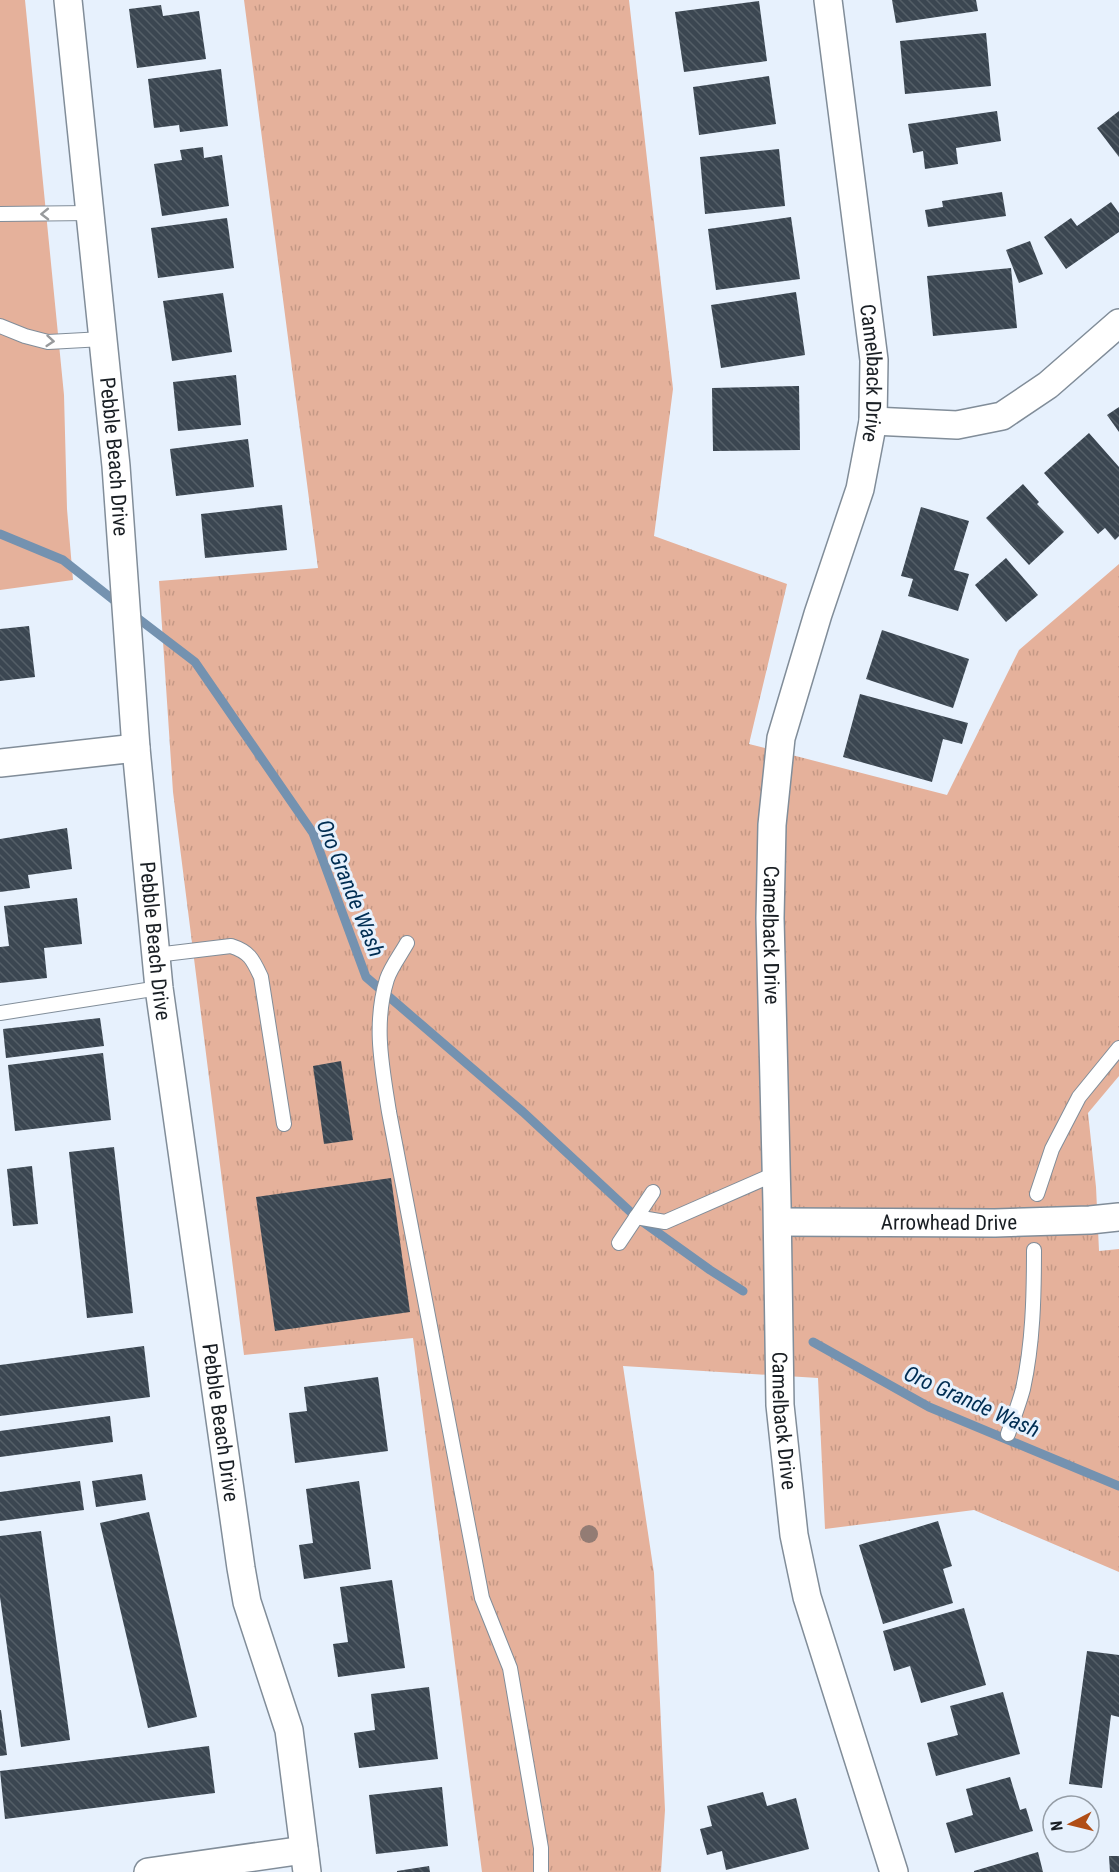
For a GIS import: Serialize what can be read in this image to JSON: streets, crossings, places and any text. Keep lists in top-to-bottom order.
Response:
{
  "streets": {
    "street": ["Camelback Drive", "Pebble Beach Drive", "Arrowhead Drive"]
  },
  "crossings": [
    ["Camelback Drive", "Arrowhead Drive"]
  ],
  "water": ["Oro Grande Wash"],
  "north": "left"
}
